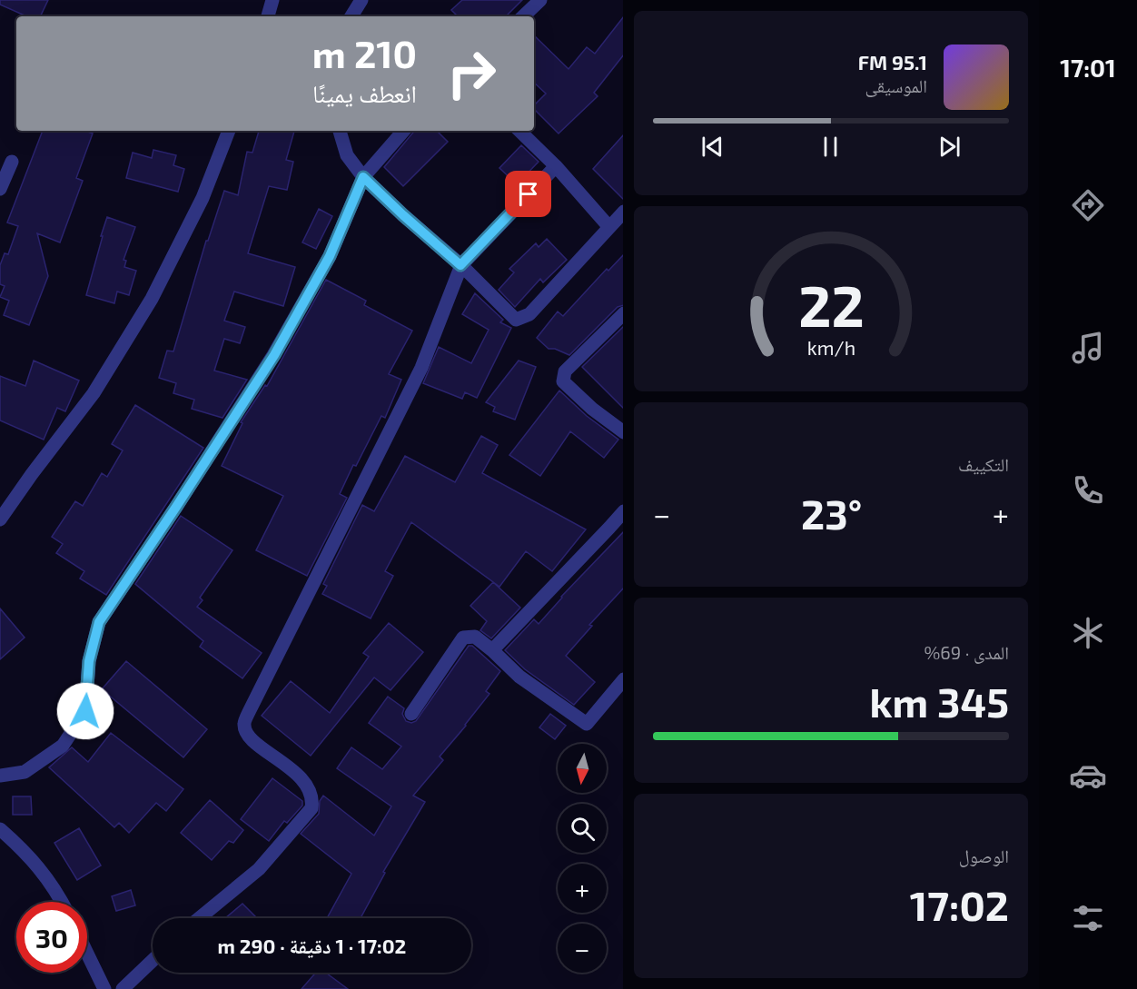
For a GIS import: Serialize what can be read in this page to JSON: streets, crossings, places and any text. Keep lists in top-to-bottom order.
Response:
{
  "north": "bottom",
  "page": {
    "tabs": "17:01",
    "turn": ["210 m", "انعطف يمينًا"],
    "song": ["95.1 FM", "الموسيقى"],
    "tile": [
      "التكييف",
      ["المدى · 69%", "345 km"],
      ["الوصول", "17:02"]
    ],
    "heat": ["−", "23°", "+"],
    "map_buttons": ["+", "−"],
    "limit": "30",
    "trip": "17:02 · 1 دقيقة · 290 m",
    "gauge": ["22", "km/h"]
  }
}
